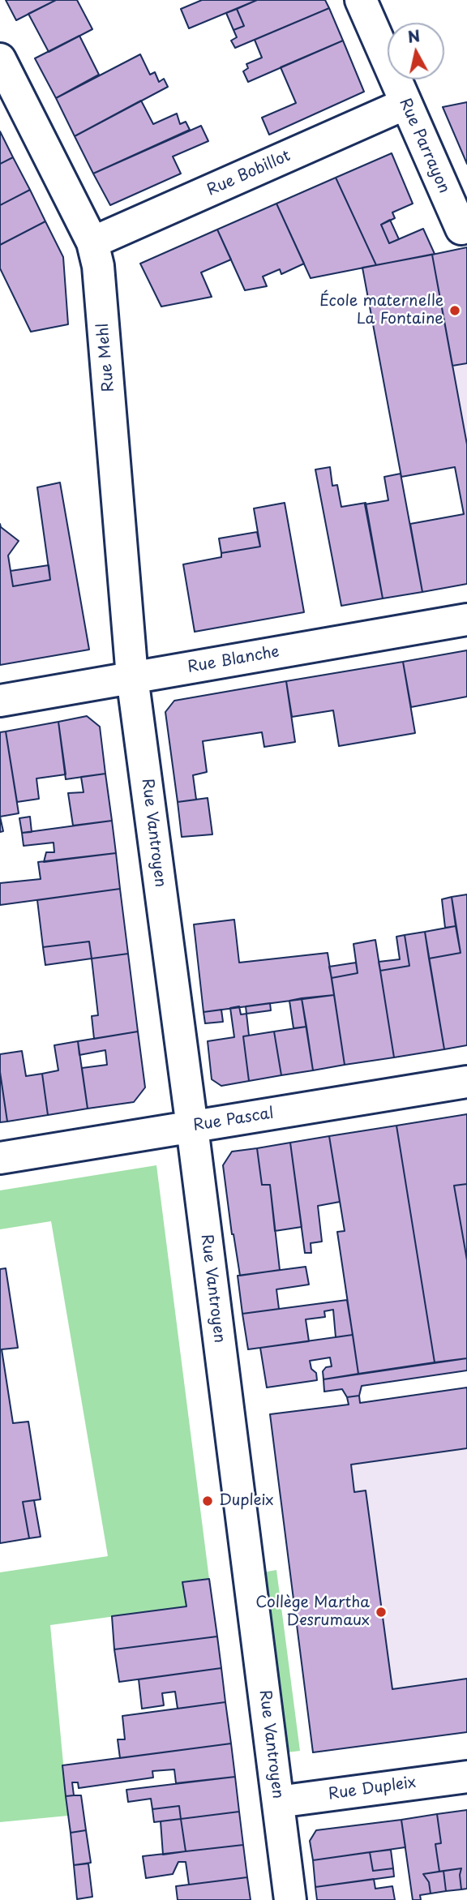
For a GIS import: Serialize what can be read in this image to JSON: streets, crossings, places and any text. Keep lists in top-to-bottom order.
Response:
{
  "streets": {
    "street": [
      "Rue Parrayon",
      "Rue Bobillot",
      "Rue Mehl",
      "Rue Blanche",
      "Rue Vantroyen",
      "Rue Pascal",
      "Rue Dupleix"
    ]
  },
  "crossings": [
    ["Rue Parrayon", "Rue Bobillot"],
    ["Rue Bobillot", "Rue Mehl"],
    ["Rue Mehl", "Rue Blanche"],
    ["Rue Mehl", "Rue Vantroyen"],
    ["Rue Blanche", "Rue Vantroyen"],
    ["Rue Vantroyen", "Rue Pascal"],
    ["Rue Vantroyen", "Rue Dupleix"]
  ],
  "places": ["École maternelle La Fontaine", "Dupleix", "Collège Martha Desrumaux"],
  "north": "top"
}
